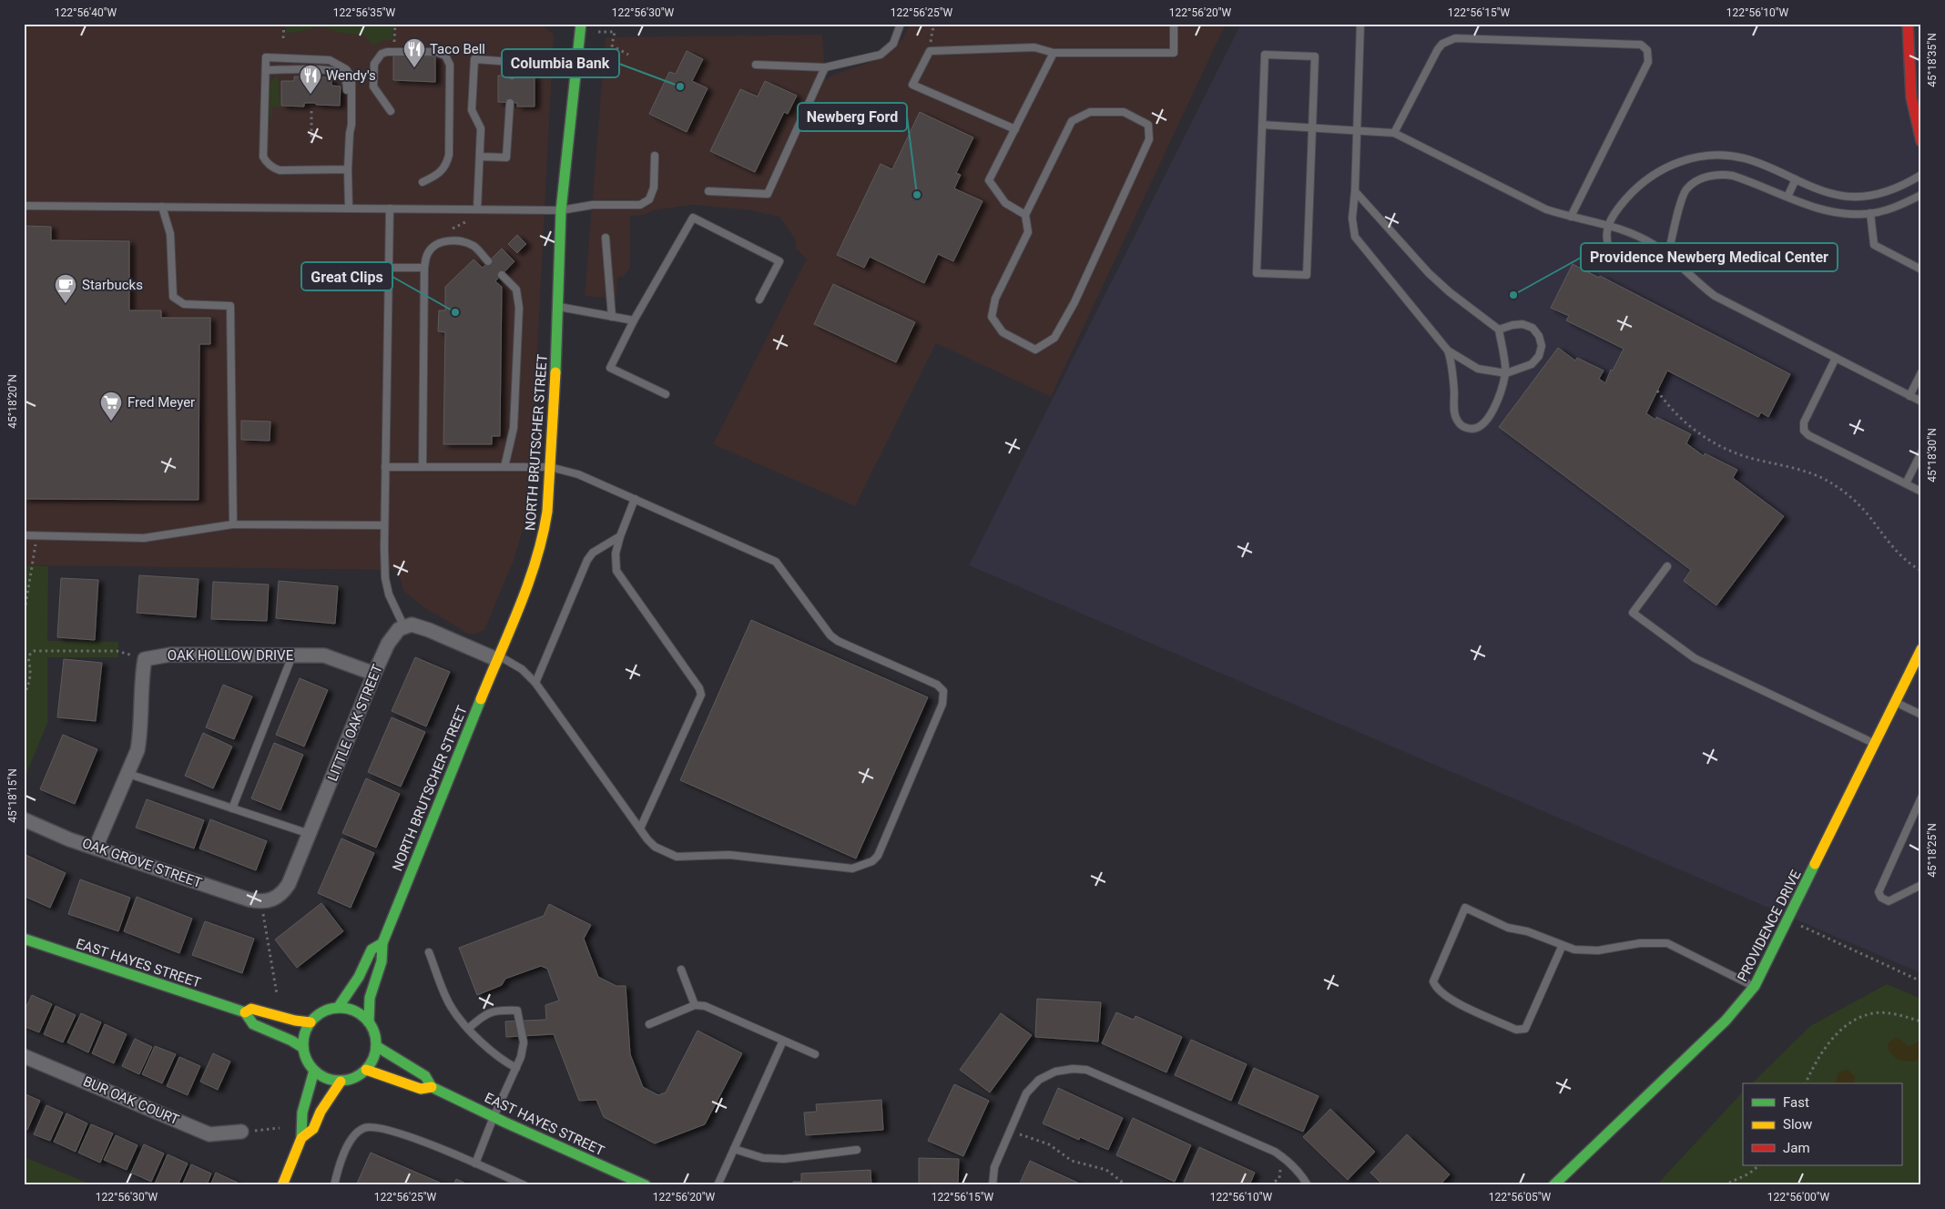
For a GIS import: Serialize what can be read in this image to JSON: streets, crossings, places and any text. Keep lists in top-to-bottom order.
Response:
{
  "streets": {
    "street": [
      "NORTH BRUTSCHER STREET",
      "OAK HOLLOW DRIVE",
      "LITTLE OAK STREET",
      "OAK GROVE STREET",
      "PROVIDENCE DRIVE",
      "EAST HAYES STREET",
      "BUR OAK COURT"
    ]
  },
  "crossings": [
    ["NORTH BRUTSCHER STREET", "EAST HAYES STREET"],
    ["OAK HOLLOW DRIVE", "LITTLE OAK STREET"],
    ["LITTLE OAK STREET", "OAK GROVE STREET"]
  ],
  "places": {
    "restaurant": ["Taco Bell", "Wendy's"],
    "other": [
      "Columbia Bank",
      "Newberg Ford",
      "Providence Newberg Medical Center",
      "Great Clips"
    ],
    "cafe": ["Starbucks"],
    "supermarket": ["Fred Meyer"]
  },
  "legend": ["Fast", "Slow", "Jam"],
  "coordinates": [
    "122°56'40\"W",
    "122°56'35\"W",
    "122°56'30\"W",
    "122°56'25\"W",
    "122°56'20\"W",
    "122°56'15\"W",
    "122°56'10\"W",
    "45°18'35\"N",
    "45°18'20\"N",
    "45°18'30\"N",
    "45°18'15\"N",
    "45°18'25\"N",
    "122°56'05\"W",
    "122°56'00\"W"
  ]
}
